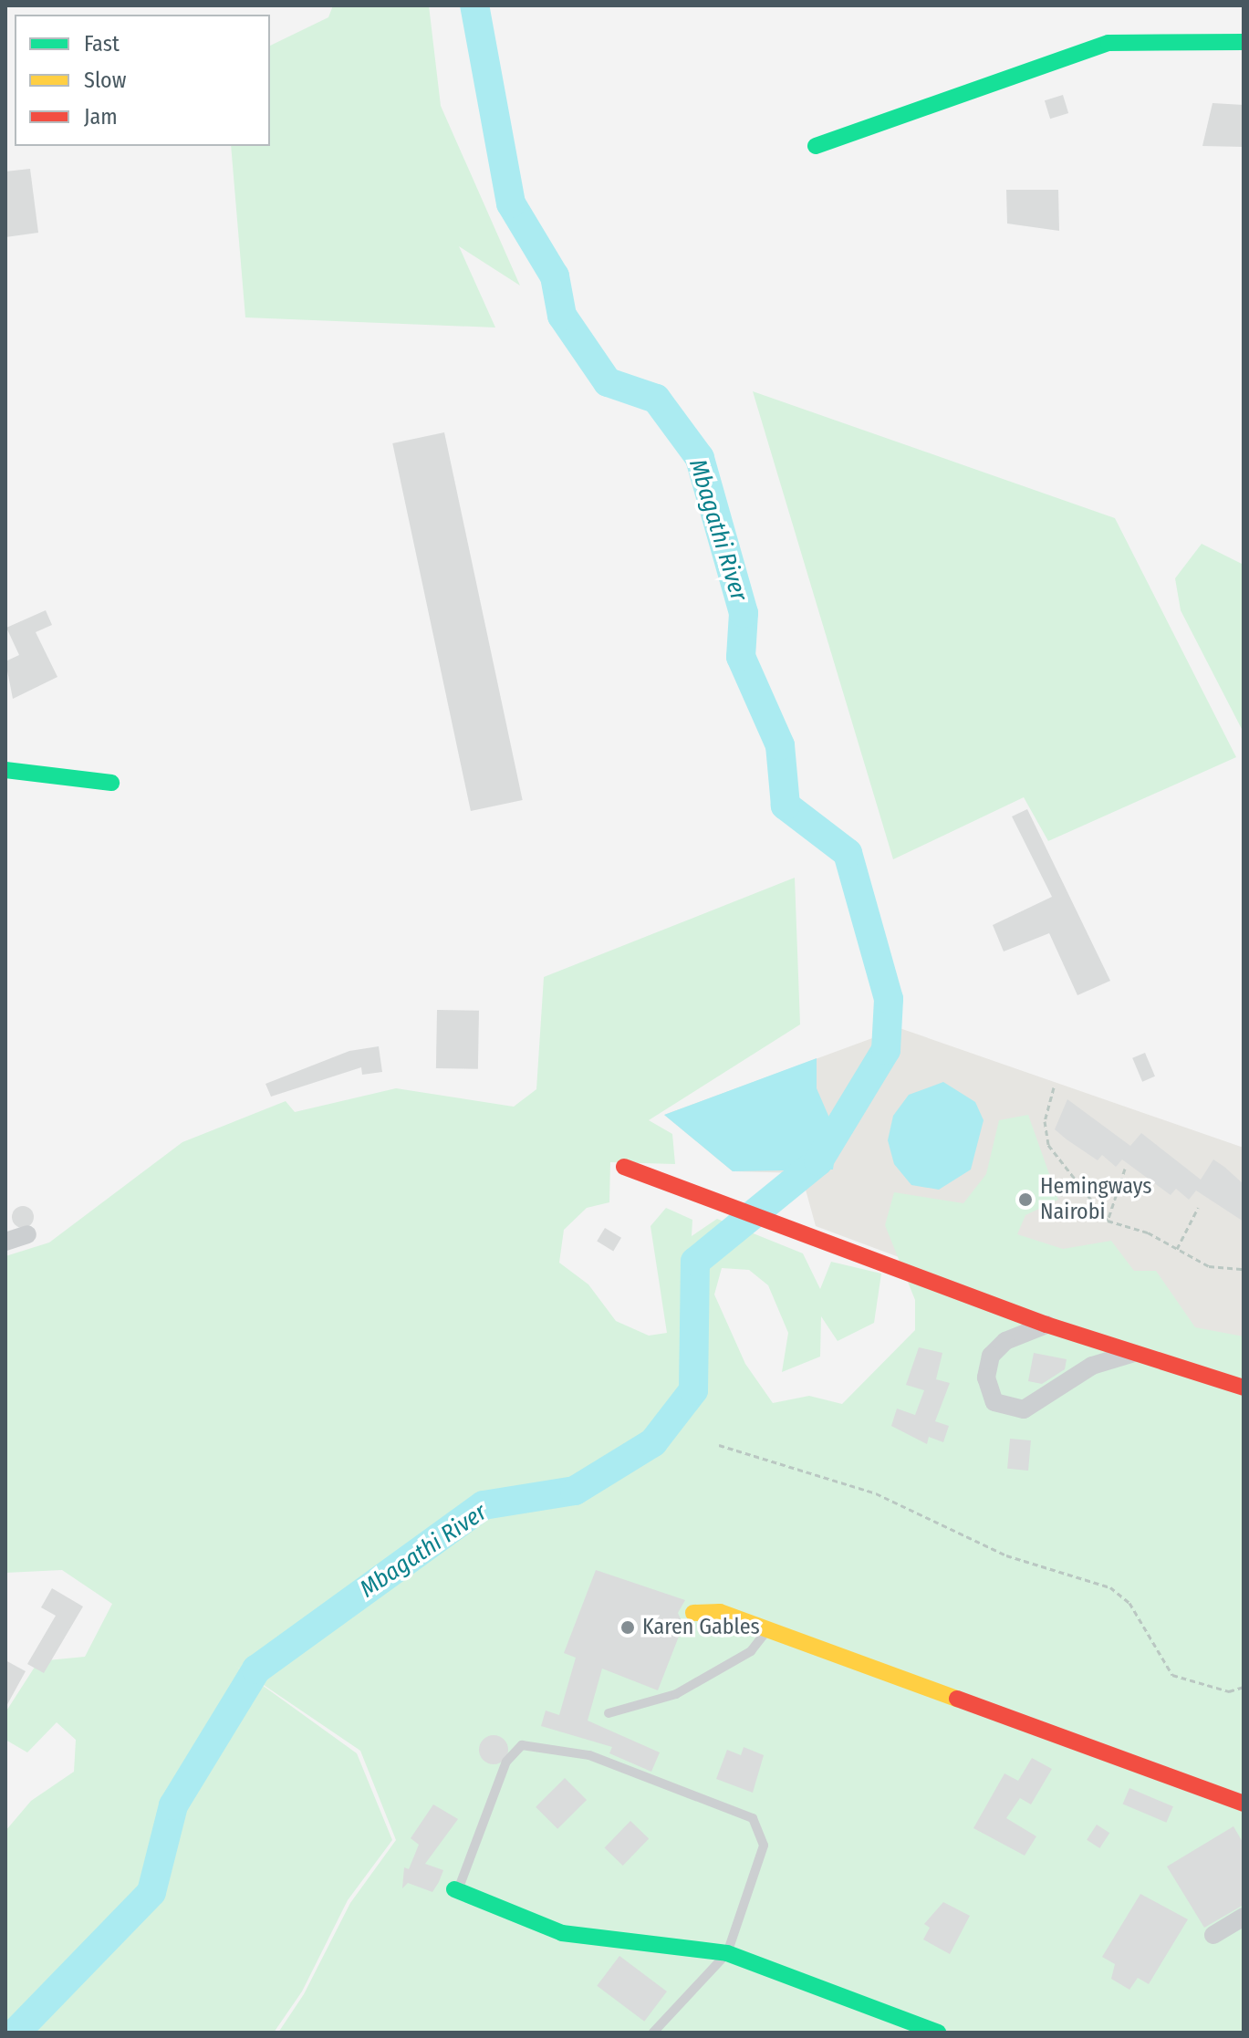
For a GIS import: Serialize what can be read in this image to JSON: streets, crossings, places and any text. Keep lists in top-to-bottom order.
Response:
{
  "water": ["Mbagathi River"],
  "places": ["Hemingways Nairobi", "Karen Gables"],
  "legend": ["Fast", "Slow", "Jam"]
}
